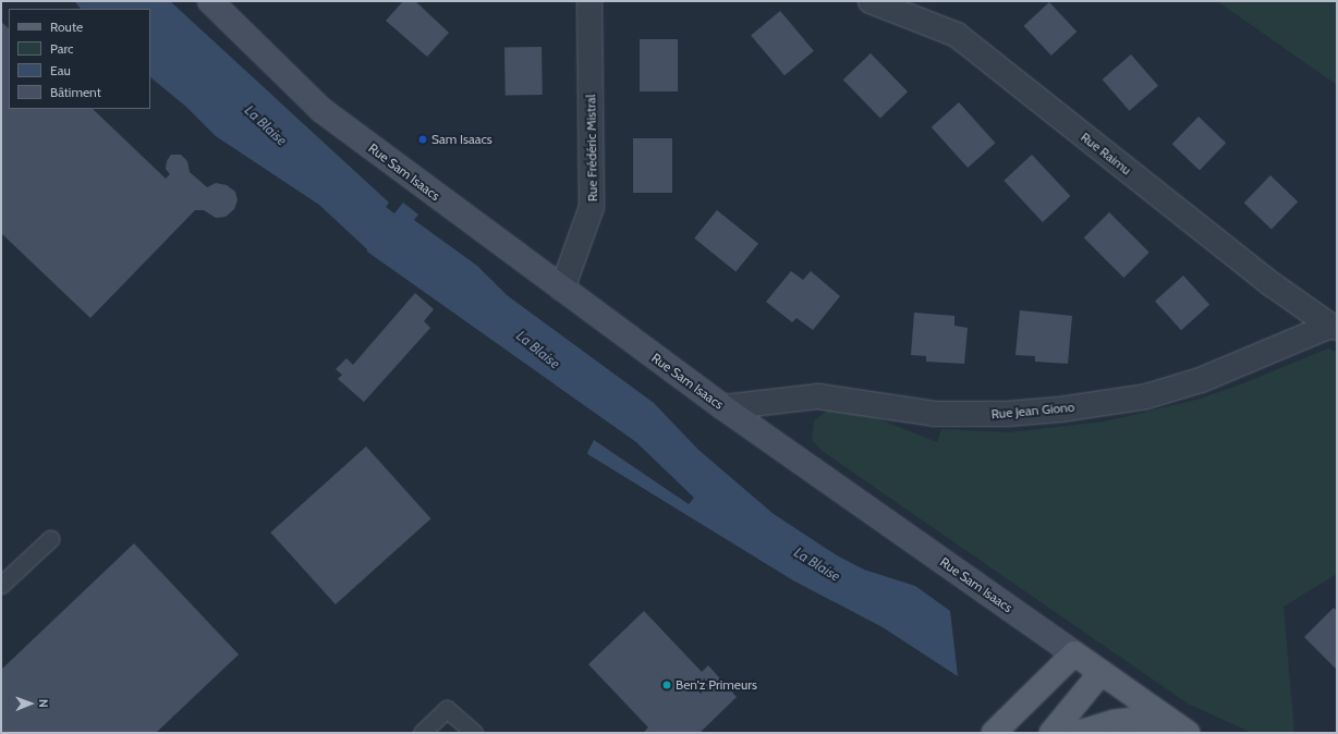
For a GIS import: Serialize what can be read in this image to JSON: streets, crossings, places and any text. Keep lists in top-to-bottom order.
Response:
{
  "streets": {
    "main road": ["Rue Sam Isaacs"],
    "street": ["Rue Frédéric Mistral", "Rue Raimu", "Rue Jean Giono"]
  },
  "crossings": [
    ["Rue Frédéric Mistral", "Rue Sam Isaacs"],
    ["Rue Raimu", "Rue Jean Giono"],
    ["Rue Sam Isaacs", "Rue Jean Giono"]
  ],
  "water": ["La Blaise"],
  "places": ["Sam Isaacs", "Ben'z Primeurs"],
  "legend": [
    "Route",
    "Parc",
    "Eau",
    "Bâtiment"
  ],
  "north": "right"
}
